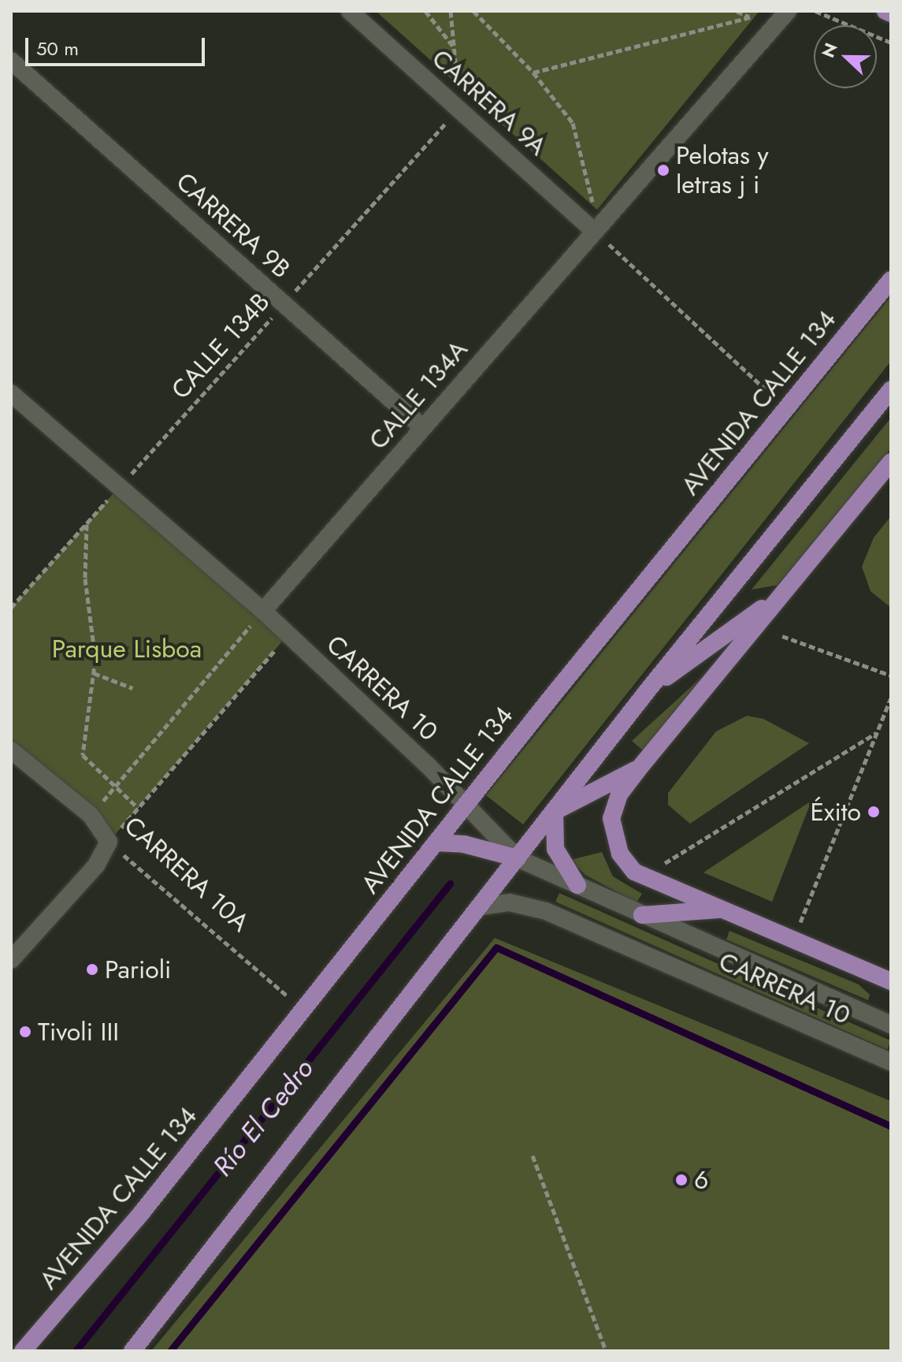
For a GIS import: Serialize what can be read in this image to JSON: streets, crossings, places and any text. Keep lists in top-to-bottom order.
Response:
{
  "streets": {
    "main road": ["AVENIDA CALLE 134"],
    "street": [
      "CARRERA 9A",
      "CARRERA 9B",
      "CALLE 134A",
      "CARRERA 10",
      "CARRERA 10A"
    ],
    "path": ["CALLE 134B"]
  },
  "crossings": [
    ["CARRERA 9A", "CALLE 134B"],
    ["CARRERA 9A", "CALLE 134A"],
    ["CARRERA 9B", "CALLE 134B"],
    ["CARRERA 9B", "CALLE 134A"],
    ["CALLE 134B", "CARRERA 10"],
    ["CALLE 134A", "CARRERA 10"],
    ["AVENIDA CALLE 134", "CARRERA 10"],
    ["AVENIDA CALLE 134", "CARRERA 10A"]
  ],
  "water": ["Río El Cedro"],
  "parks": ["Parque Lisboa"],
  "places": [
    "Pelotas y letras j i",
    "Éxito",
    "Parioli",
    "Tivoli III",
    "6"
  ],
  "scale_bar": "50 m",
  "north": "left"
}
